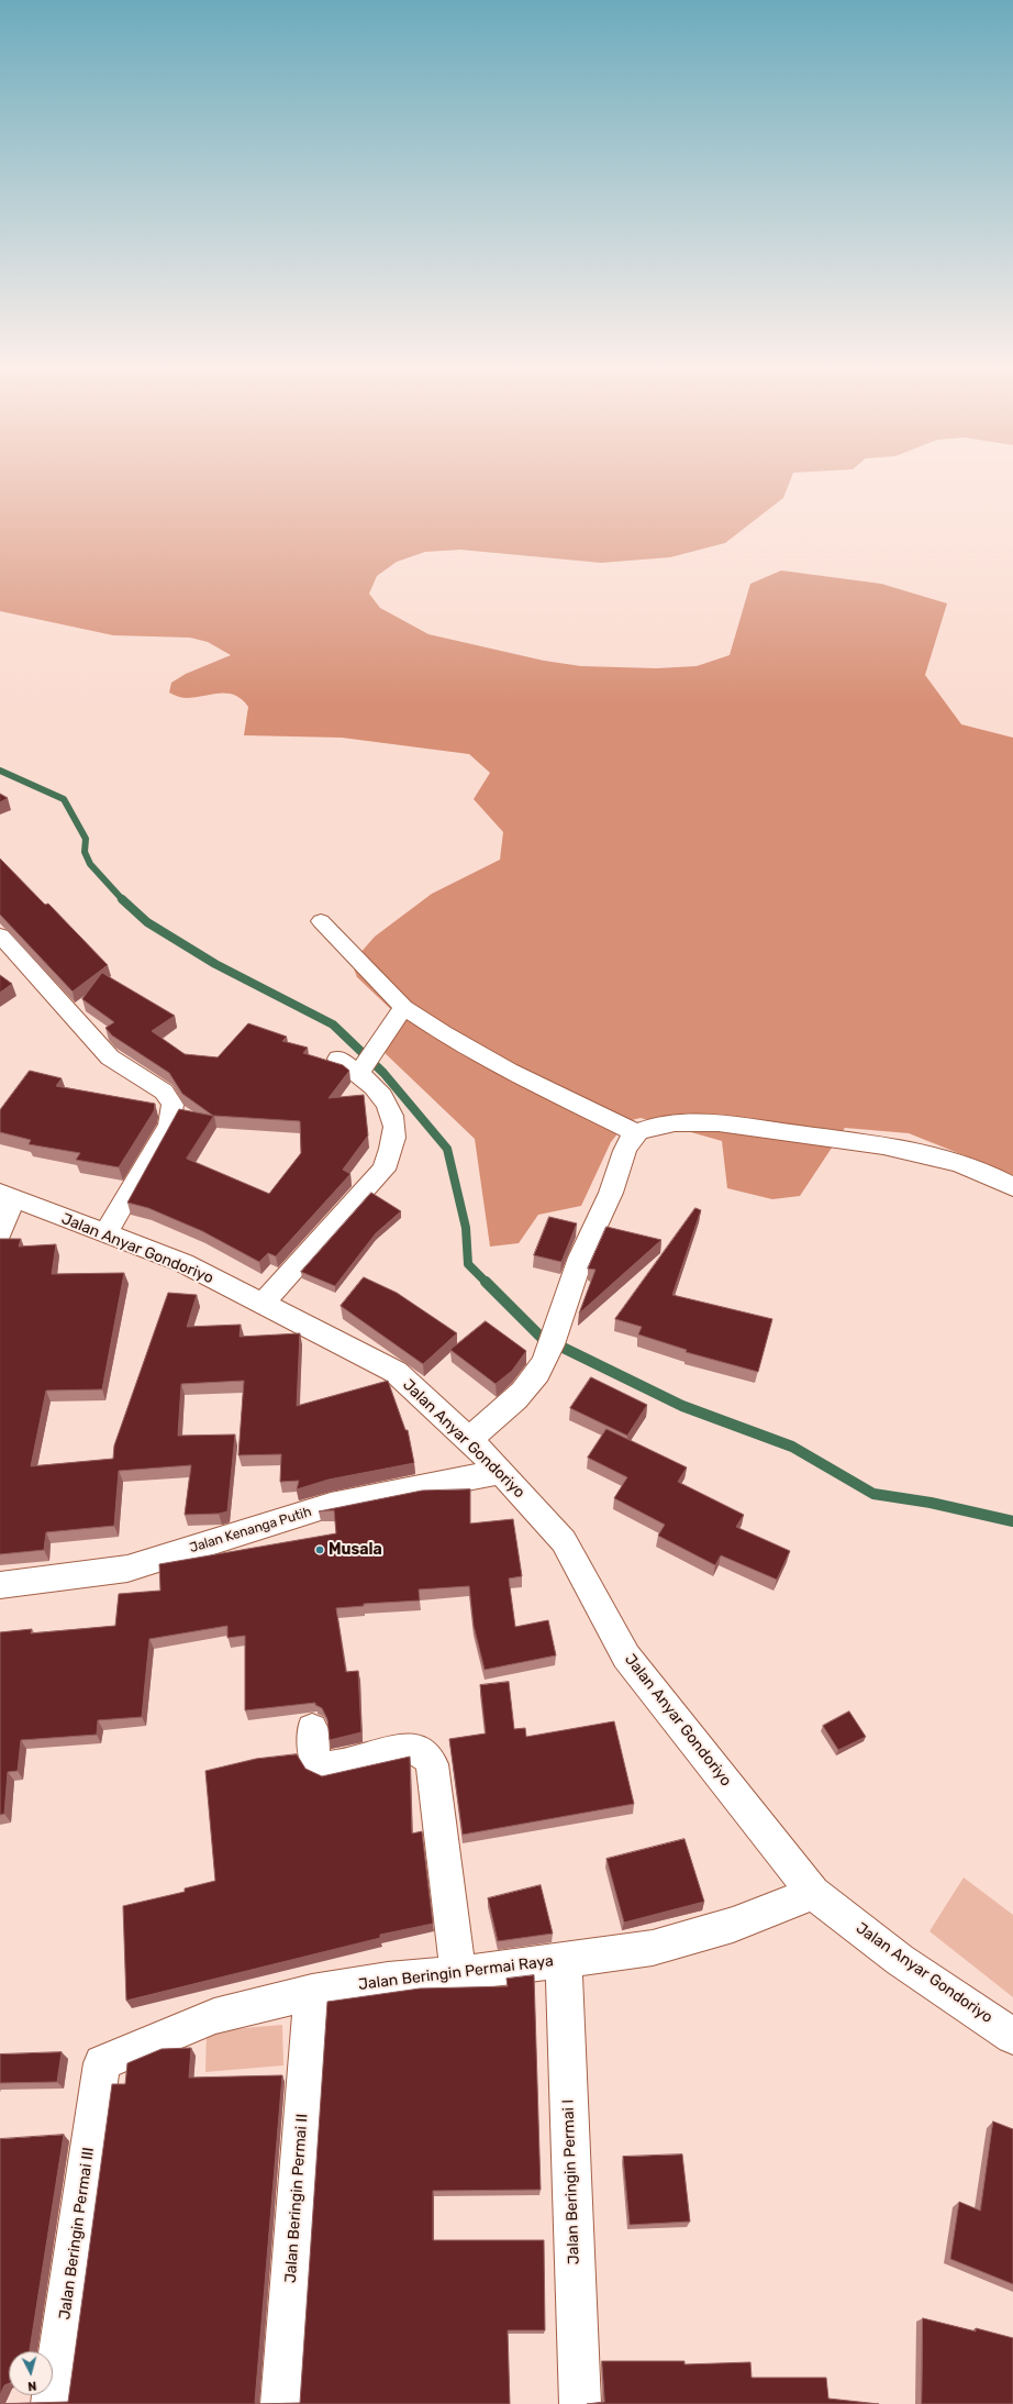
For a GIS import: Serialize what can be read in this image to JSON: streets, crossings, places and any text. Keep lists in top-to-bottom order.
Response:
{
  "streets": {
    "street": [
      "Jalan Anyar Gondoriyo",
      "Jalan Kenanga Putih",
      "Jalan Beringin Permai Raya",
      "Jalan Beringin Permai I",
      "Jalan Beringin Permai II",
      "Jalan Beringin Permai III"
    ]
  },
  "crossings": [
    ["Jalan Anyar Gondoriyo", "Jalan Kenanga Putih"],
    ["Jalan Anyar Gondoriyo", "Jalan Beringin Permai Raya"],
    ["Jalan Beringin Permai Raya", "Jalan Beringin Permai I"],
    ["Jalan Beringin Permai Raya", "Jalan Beringin Permai II"],
    ["Jalan Beringin Permai Raya", "Jalan Beringin Permai III"]
  ],
  "places": ["Musala"],
  "north": "bottom"
}
